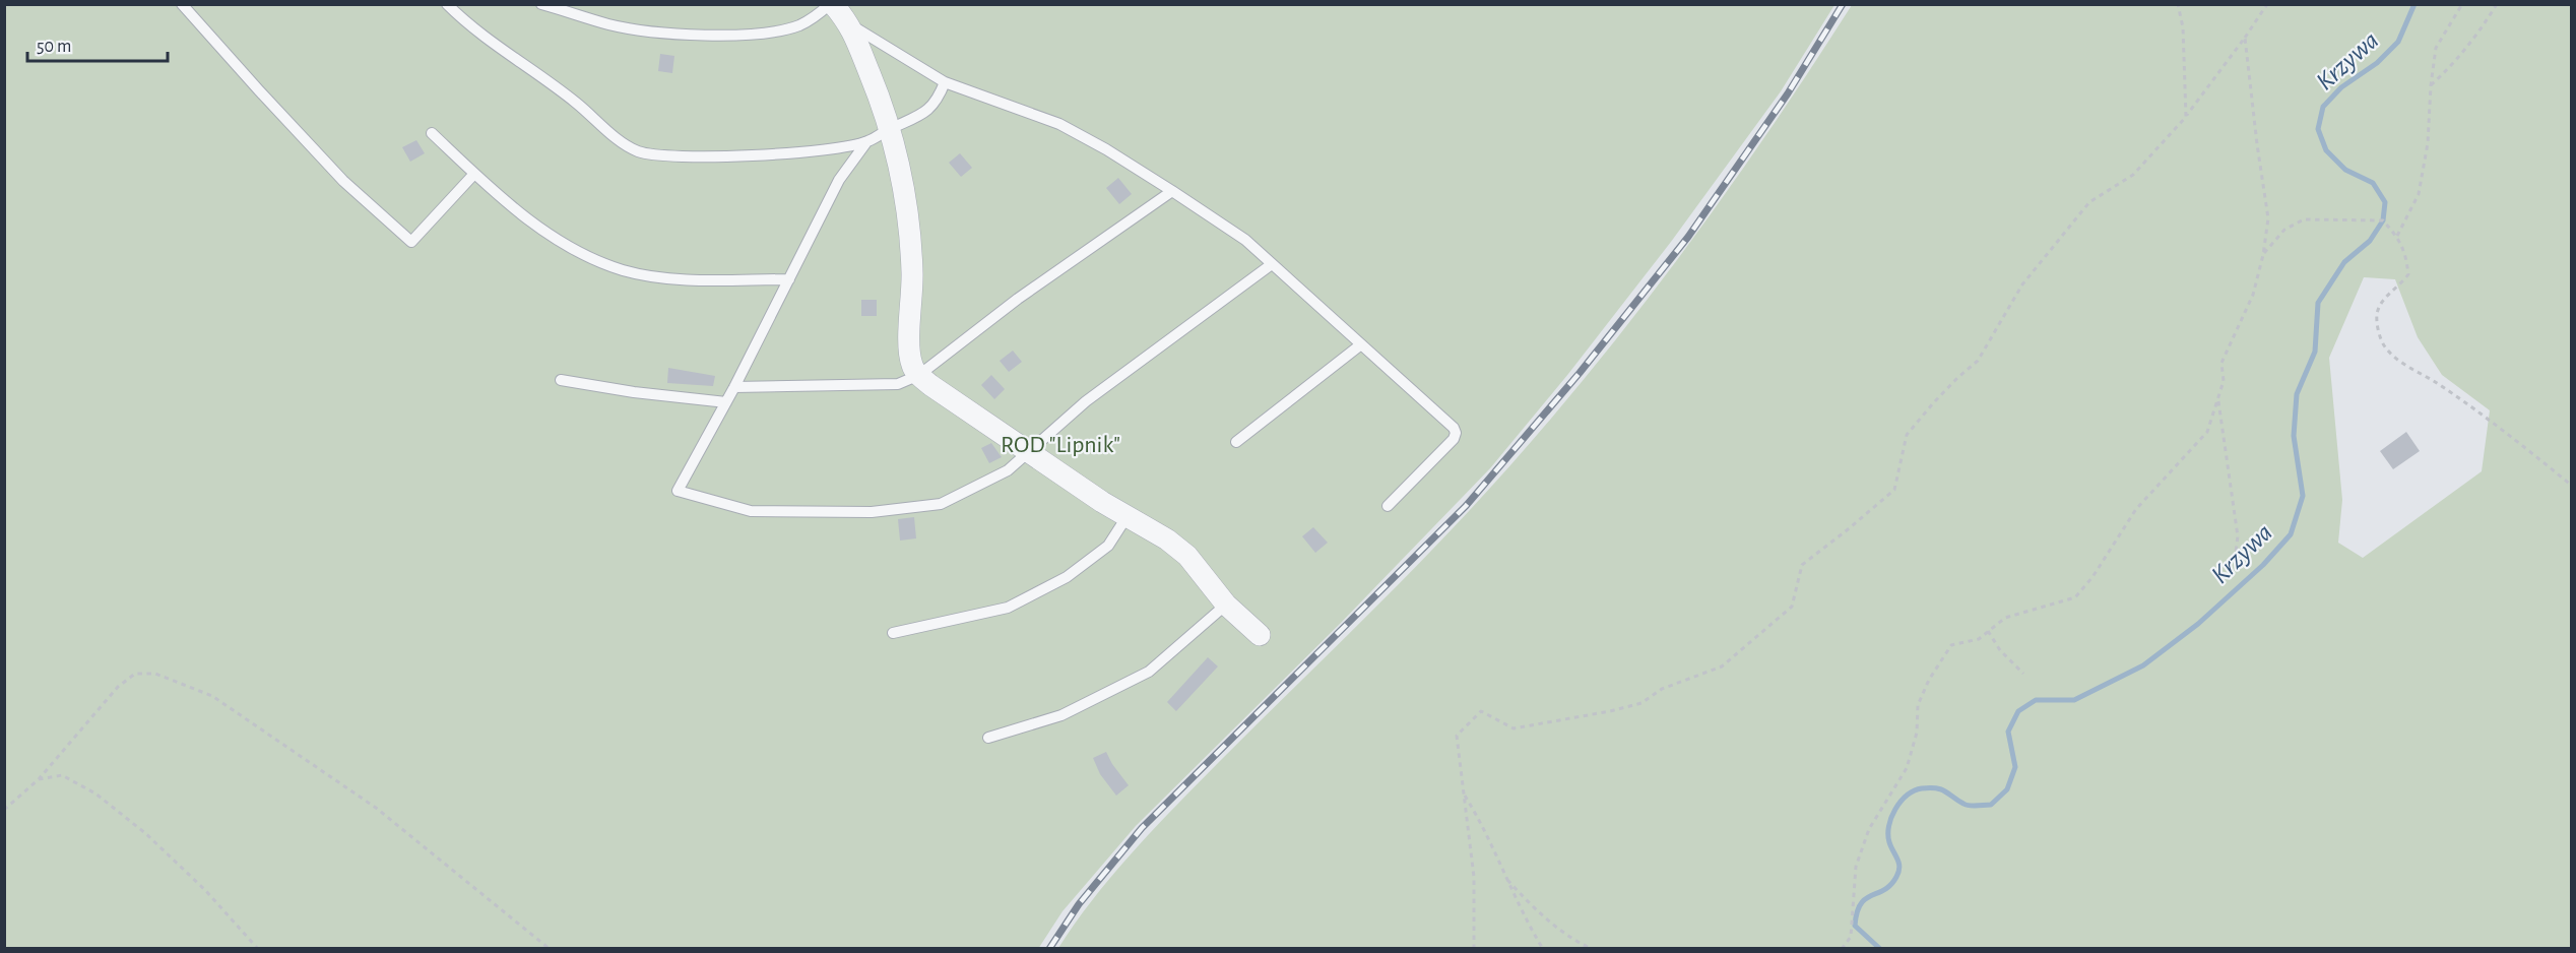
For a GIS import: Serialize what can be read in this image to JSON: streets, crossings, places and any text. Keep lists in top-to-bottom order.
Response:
{
  "water": ["Krzywa"],
  "parks": ["ROD \"Lipnik\""],
  "scale_bar": "50 m"
}
